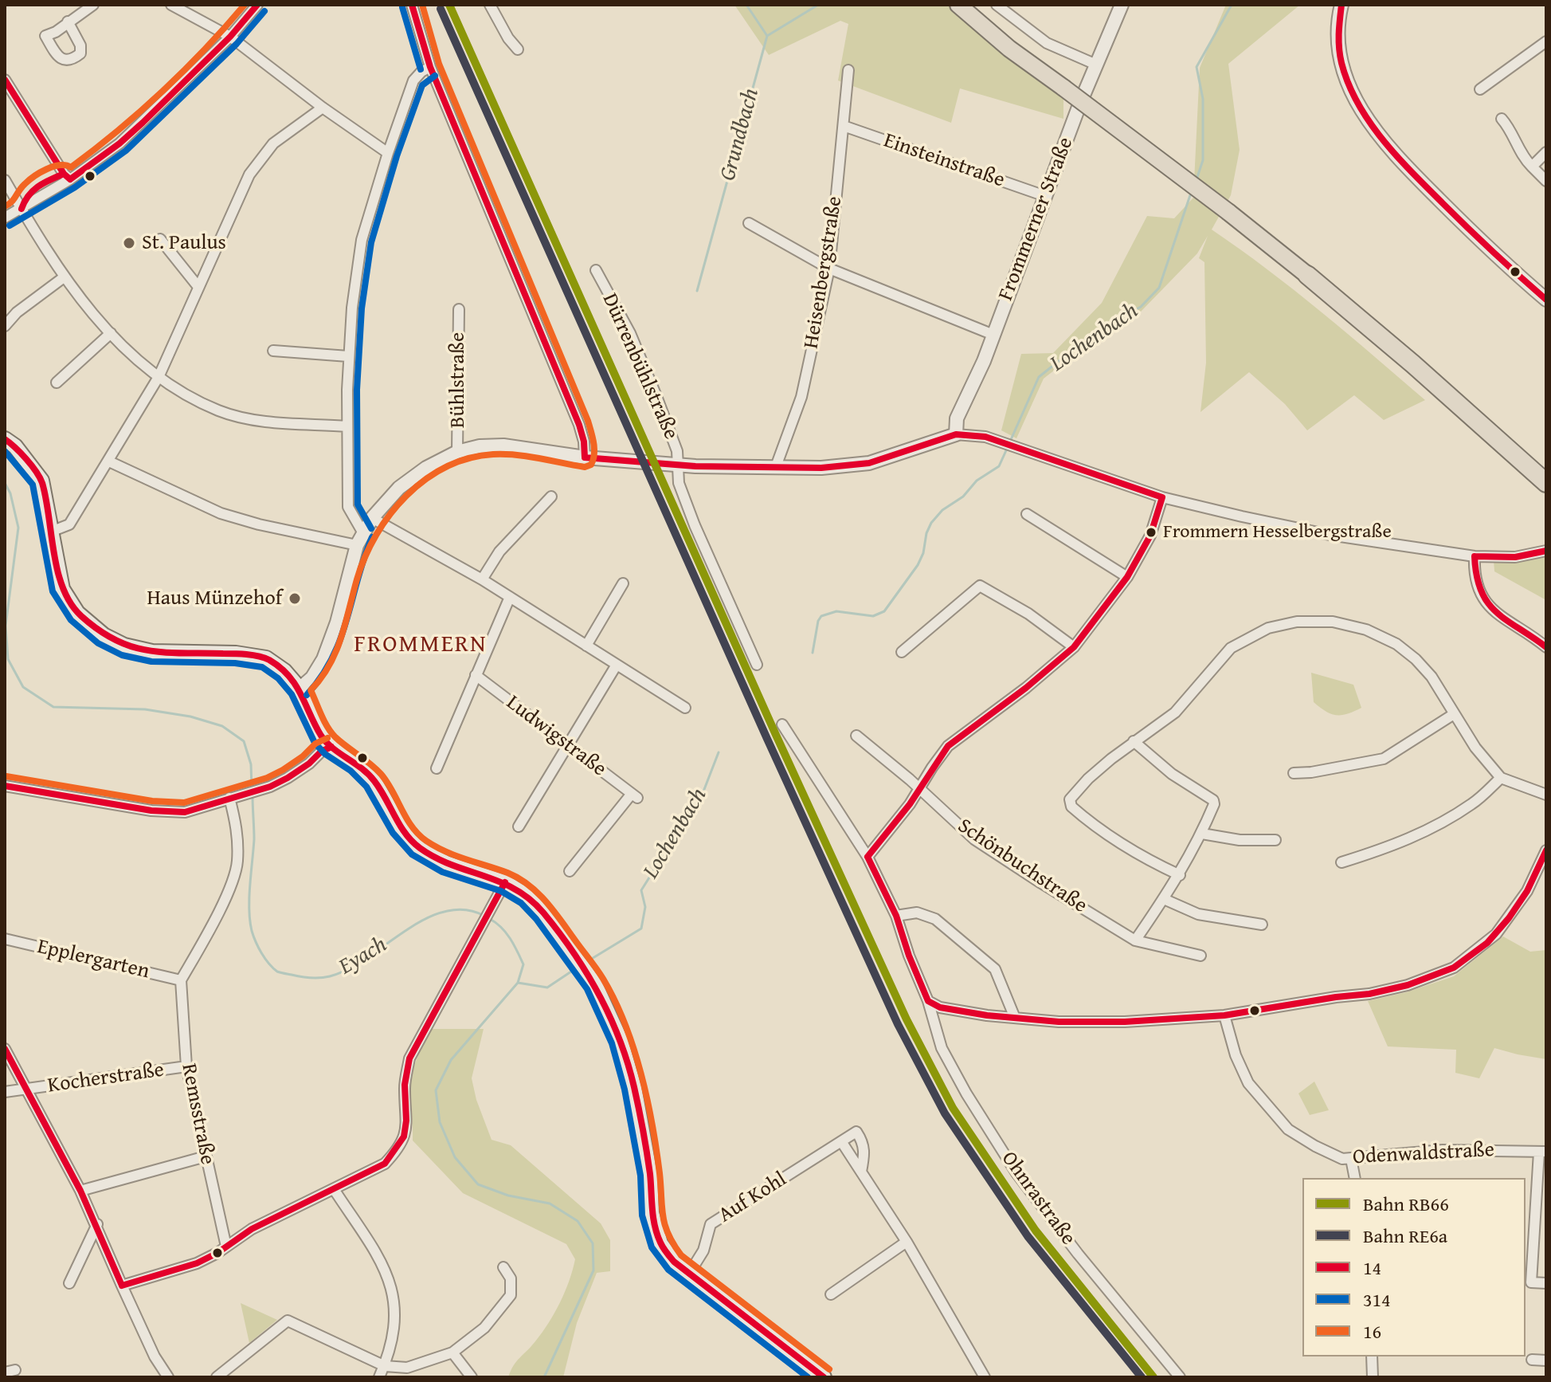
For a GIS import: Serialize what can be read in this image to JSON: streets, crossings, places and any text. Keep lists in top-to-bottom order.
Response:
{
  "streets": {
    "street": [
      "Einsteinstraße",
      "Frommerner Straße",
      "Heisenbergstraße",
      "Dürrenbühlstraße",
      "Bühlstraße",
      "Ludwigstraße",
      "Schönbuchstraße",
      "Epplergarten",
      "Kocherstraße",
      "Remsstraße",
      "Odenwaldstraße",
      "Auf Kohl",
      "Ohnrastraße"
    ]
  },
  "crossings": [
    ["Einsteinstraße", "Frommerner Straße"],
    ["Einsteinstraße", "Heisenbergstraße"],
    ["Epplergarten", "Remsstraße"],
    ["Kocherstraße", "Remsstraße"]
  ],
  "districts": ["FROMMERN"],
  "water": ["Grundbach", "Lochenbach", "Eyach"],
  "places": ["St. Paulus", "Frommern Hesselbergstraße", "Haus Münzehof"],
  "lines": [
    "rail line RB66",
    "transit line 14",
    "transit line 16",
    "transit line 314",
    "rail line RE6a"
  ],
  "legend": [
    "Bahn RB66",
    "Bahn RE6a",
    "14",
    "314",
    "16"
  ]
}
